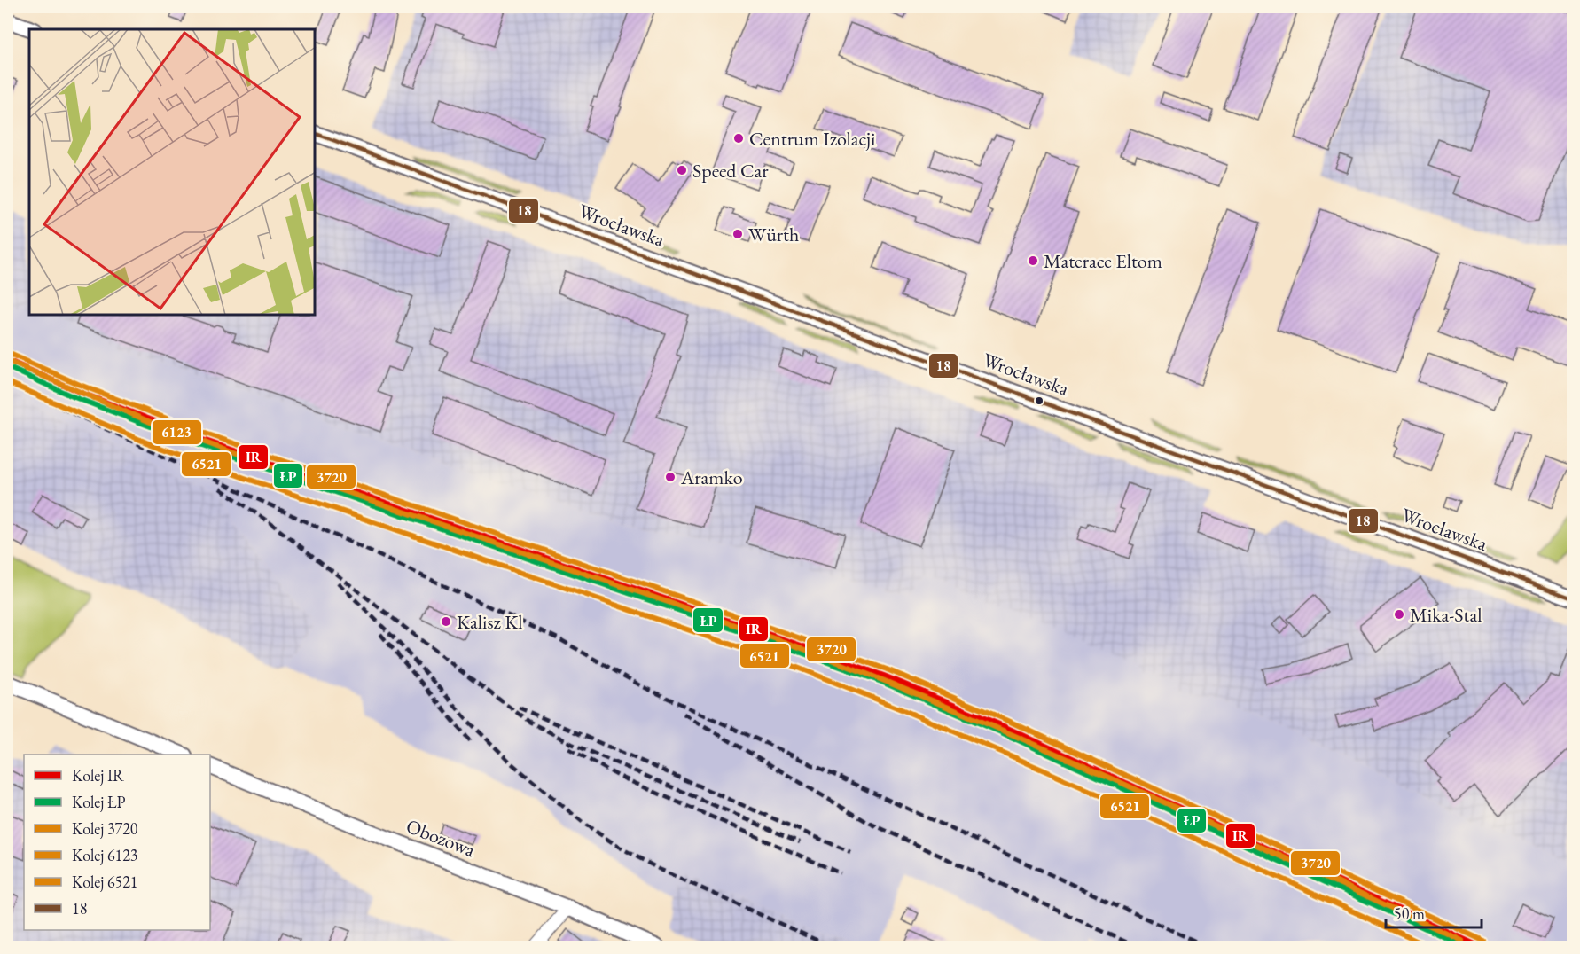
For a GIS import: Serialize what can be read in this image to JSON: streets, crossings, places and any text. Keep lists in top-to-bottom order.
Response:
{
  "streets": {
    "street": ["Wrocławska", "Obozowa"]
  },
  "places": [
    "Centrum Izolacji",
    "Speed Car",
    "Würth",
    "Materace Eltom",
    "Aramko",
    "Mika-Stal",
    "Kalisz Kl"
  ],
  "lines": [
    "transit line 18",
    "rail line 3720",
    "rail line IR",
    "rail line 6123",
    "rail line ŁP",
    "rail line 6521"
  ],
  "legend": [
    "Kolej IR",
    "Kolej ŁP",
    "Kolej 3720",
    "Kolej 6123",
    "Kolej 6521",
    "18"
  ],
  "scale_bar": "50 m"
}
